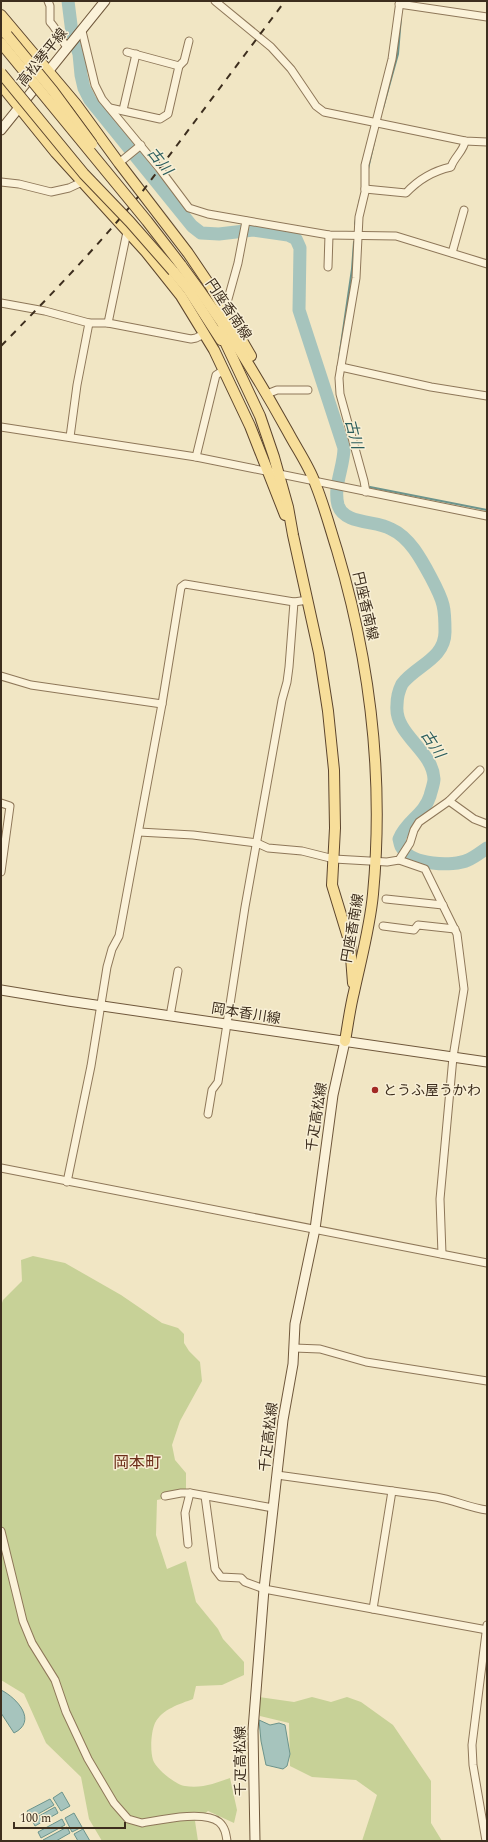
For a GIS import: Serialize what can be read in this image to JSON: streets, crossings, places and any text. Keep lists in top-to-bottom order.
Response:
{
  "streets": {
    "main road": [
      "高松琴平線",
      "円座香南線",
      "岡本香川線",
      "千疋高松線"
    ]
  },
  "crossings": [
    ["円座香南線", "岡本香川線"],
    ["円座香南線", "千疋高松線"],
    ["岡本香川線", "千疋高松線"]
  ],
  "districts": ["岡本町"],
  "water": ["古川"],
  "places": ["とうふ屋うかわ"],
  "scale_bar": "100 m"
}
